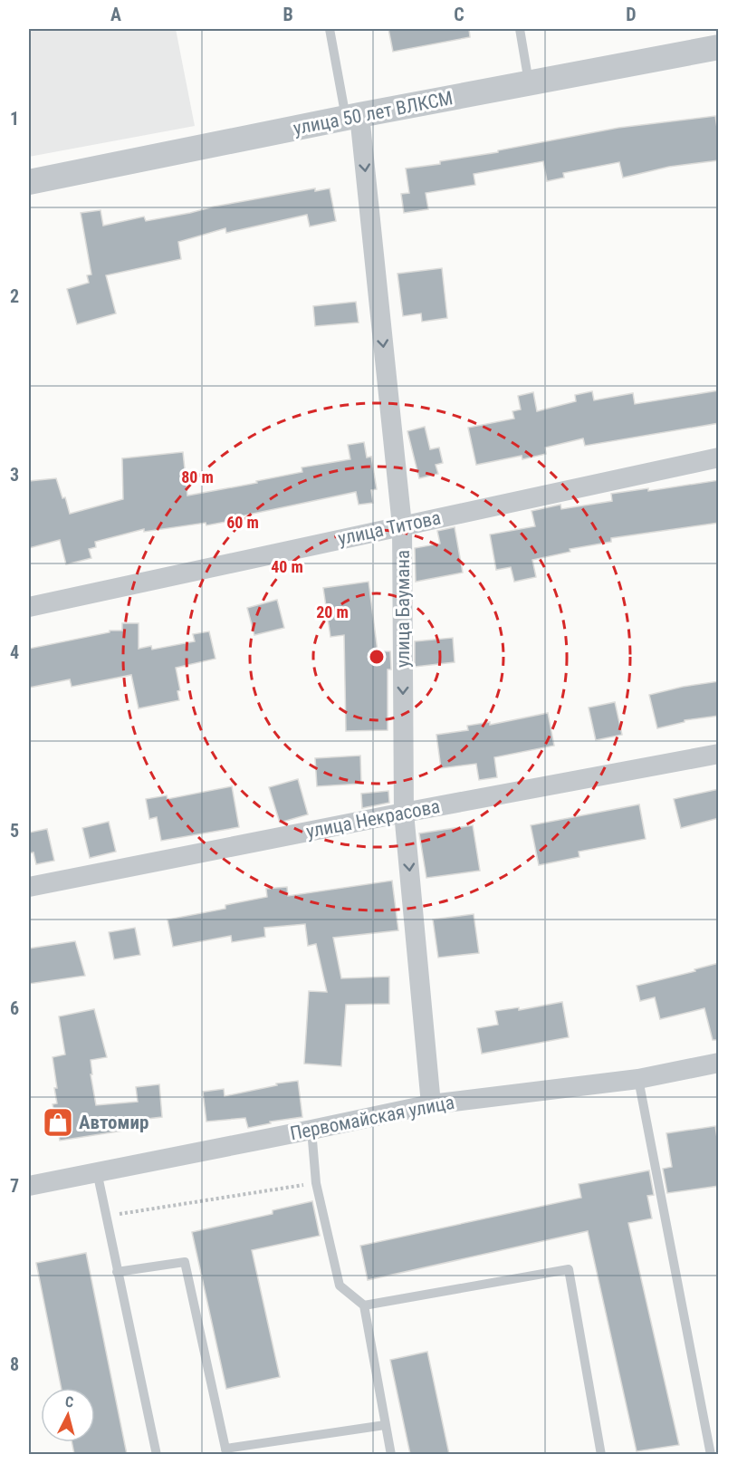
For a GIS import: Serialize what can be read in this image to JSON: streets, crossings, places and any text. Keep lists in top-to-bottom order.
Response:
{
  "streets": {
    "street": [
      "улица 50 лет ВЛКСМ",
      "улица Титова",
      "улица Баумана",
      "улица Некрасова",
      "Первомайская улица"
    ]
  },
  "crossings": [
    ["улица 50 лет ВЛКСМ", "улица Баумана"],
    ["улица Титова", "улица Баумана"],
    ["улица Баумана", "улица Некрасова"],
    ["улица Баумана", "Первомайская улица"]
  ],
  "one_way": ["улица Баумана"],
  "places": {
    "shop": ["Автомир"]
  },
  "north": "top",
  "grid": {
    "columns": [
      "A",
      "B",
      "C",
      "D"
    ],
    "rows": [
      "1",
      "2",
      "3",
      "4",
      "5",
      "6",
      "7",
      "8"
    ]
  },
  "rings": [
    "80 m",
    "60 m",
    "40 m",
    "20 m"
  ]
}
